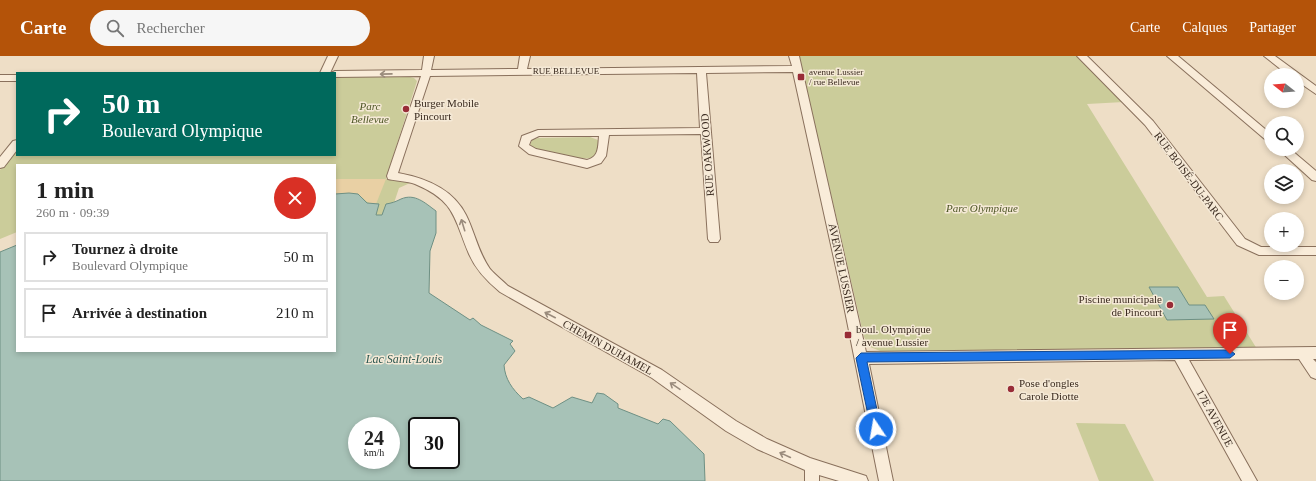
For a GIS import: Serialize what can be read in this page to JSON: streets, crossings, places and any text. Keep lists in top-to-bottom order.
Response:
{
  "streets": {
    "street": [
      "RUE BELLEVUE",
      "RUE OAKWOOD",
      "RUE BOISÉ-DU-PARC",
      "AVENUE LUSSIER",
      "CHEMIN DUHAMEL",
      "17E AVENUE"
    ]
  },
  "crossings": [
    ["RUE BELLEVUE", "RUE OAKWOOD"],
    ["RUE BELLEVUE", "AVENUE LUSSIER"],
    ["RUE BELLEVUE", "CHEMIN DUHAMEL"]
  ],
  "one_way": ["CHEMIN DUHAMEL"],
  "water": ["Lac Saint-Louis"],
  "parks": ["Parc Bellevue", "Parc Olympique"],
  "places": {
    "transit": ["avenue Lussier / rue Bellevue", "boul. Olympique / avenue Lussier"],
    "other": ["Burger Mobile Pincourt", "Piscine municipale de Pincourt", "Pose d'ongles Carole Diotte"]
  },
  "north": "left",
  "page": {
    "header": "Carte",
    "search": "Rechercher",
    "nav": ["Carte", "Calques", "Partager"],
    "map_buttons": ["+", "−"],
    "turn": ["50 m", "Boulevard Olympique"],
    "heading": ["1 min", "260 m · 09:39"],
    "list": [
      {
        "name": "Tournez à droite",
        "note": "Boulevard Olympique",
        "value": "50 m"
      },
      {
        "name": "Arrivée à destination",
        "value": "210 m"
      }
    ],
    "speed": "24 km/h",
    "limit": "30"
  }
}
